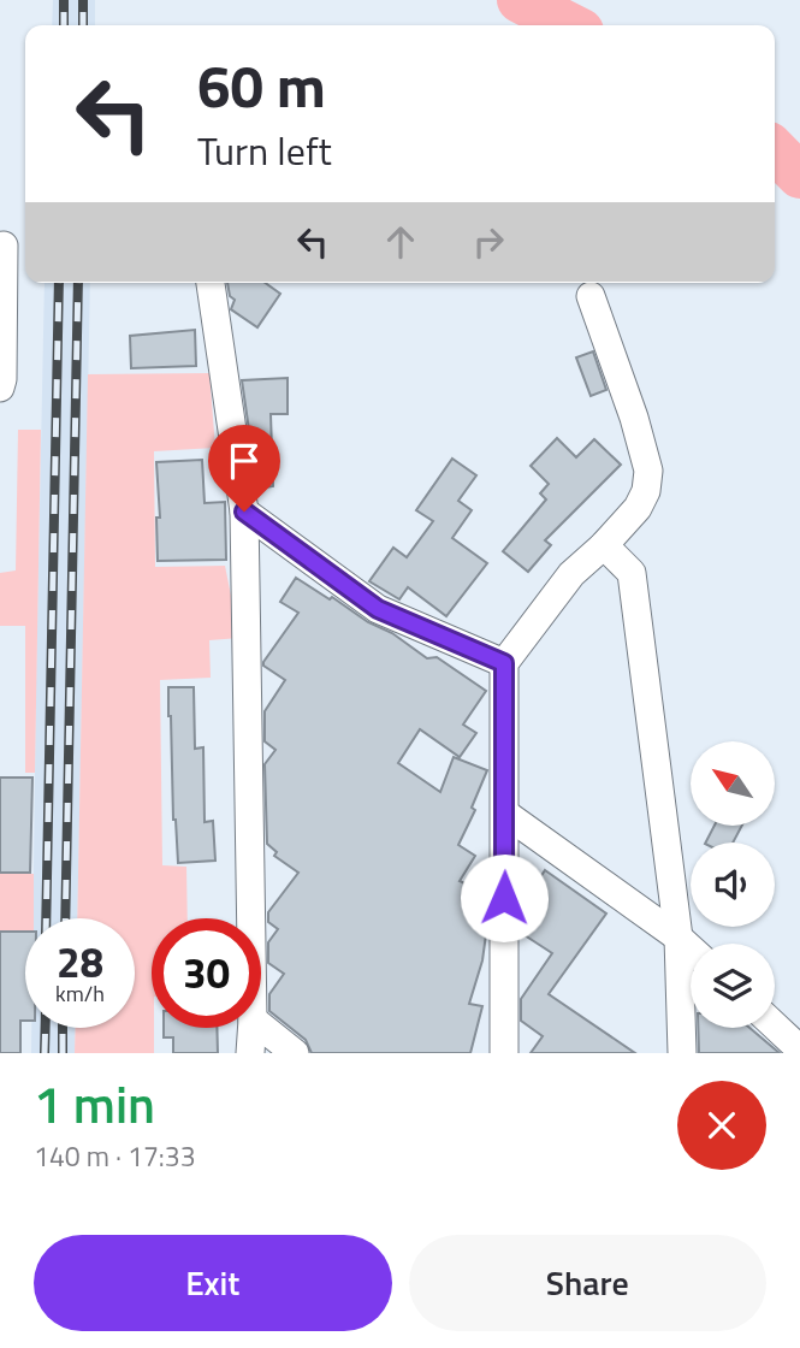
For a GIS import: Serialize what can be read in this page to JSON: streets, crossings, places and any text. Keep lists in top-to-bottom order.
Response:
{
  "north": "top left",
  "page": {
    "turn": ["60 m", "Turn left"],
    "speed": "28 km/h",
    "limit": "30",
    "heading": ["1 min", "140 m · 17:33"],
    "buttons": ["Exit", "Share"]
  }
}
